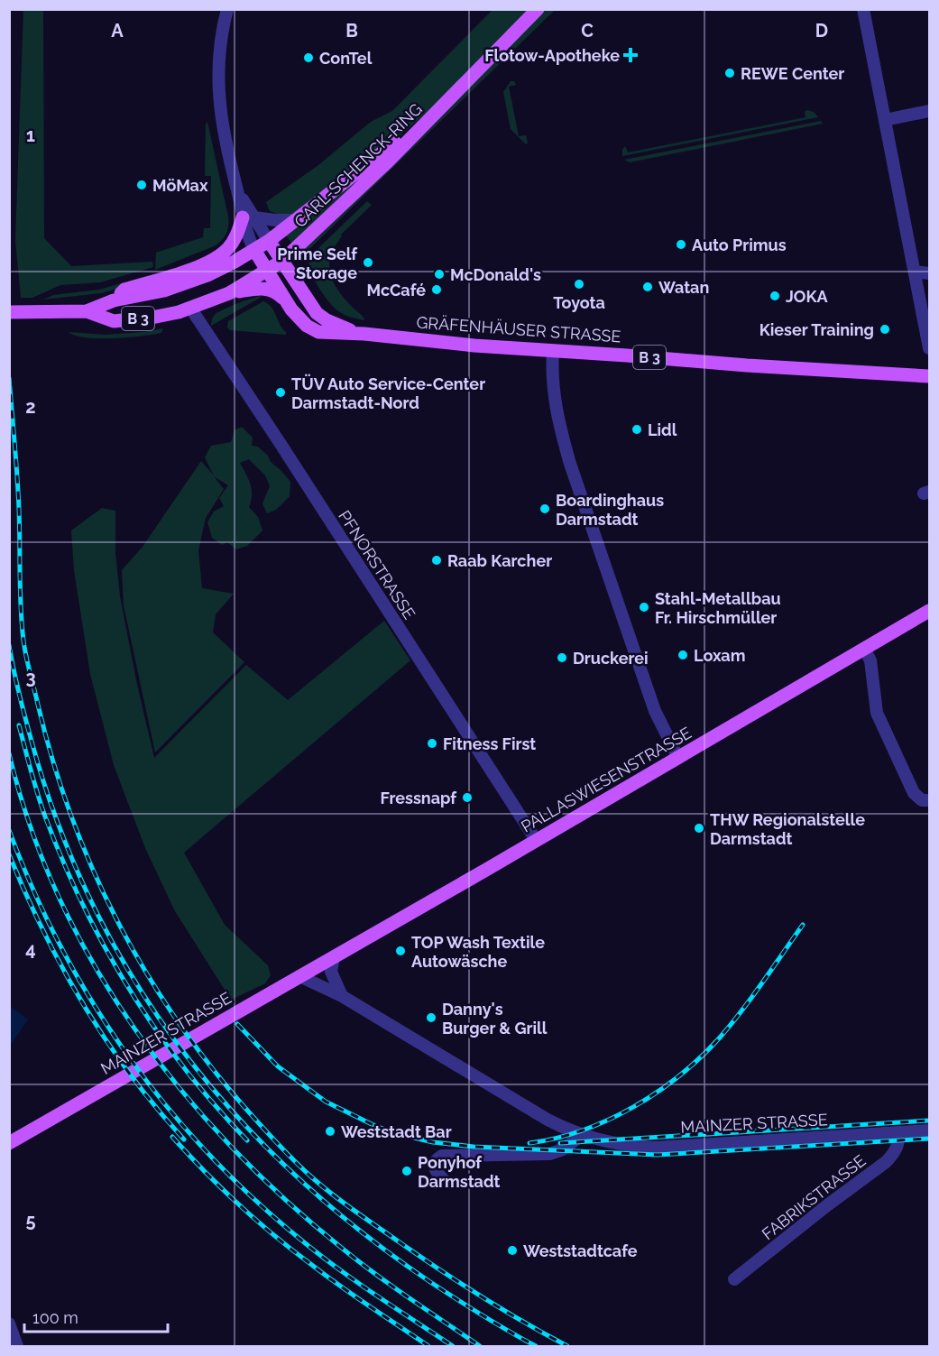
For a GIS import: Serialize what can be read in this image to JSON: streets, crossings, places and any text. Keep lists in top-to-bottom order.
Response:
{
  "streets": {
    "main road": [
      "CARL-SCHENCK-RING",
      "B 3",
      "GRÄFENHÄUSER STRASSE",
      "PALLASWIESENSTRASSE",
      "MAINZER STRASSE"
    ],
    "street": ["PFNORSTRASSE", "FABRIKSTRASSE"]
  },
  "crossings": [
    ["CARL-SCHENCK-RING", "B 3"],
    ["CARL-SCHENCK-RING", "GRÄFENHÄUSER STRASSE"],
    ["B 3", "GRÄFENHÄUSER STRASSE"],
    ["B 3", "PFNORSTRASSE"],
    ["PFNORSTRASSE", "PALLASWIESENSTRASSE"],
    ["PALLASWIESENSTRASSE", "MAINZER STRASSE"],
    ["MAINZER STRASSE", "FABRIKSTRASSE"]
  ],
  "places": {
    "health": ["Flotow-Apotheke"],
    "other": [
      "ConTel",
      "REWE Center",
      "MöMax",
      "Auto Primus",
      "Prime Self Storage",
      "McDonald's",
      "Toyota",
      "Watan",
      "McCafé",
      "JOKA",
      "Kieser Training",
      "TÜV Auto Service-Center Darmstadt-Nord",
      "Lidl",
      "Boardinghaus Darmstadt",
      "Raab Karcher",
      "Stahl-Metallbau Fr. Hirschmüller",
      "Loxam",
      "Druckerei",
      "Fitness First",
      "Fressnapf",
      "THW Regionalstelle Darmstadt",
      "TOP Wash Textile Autowäsche",
      "Danny's Burger & Grill",
      "Weststadt Bar",
      "Ponyhof Darmstadt",
      "Weststadtcafe"
    ]
  },
  "scale_bar": "100 m",
  "grid": {
    "columns": [
      "A",
      "B",
      "C",
      "D"
    ],
    "rows": [
      "1",
      "2",
      "3",
      "4",
      "5"
    ]
  }
}
